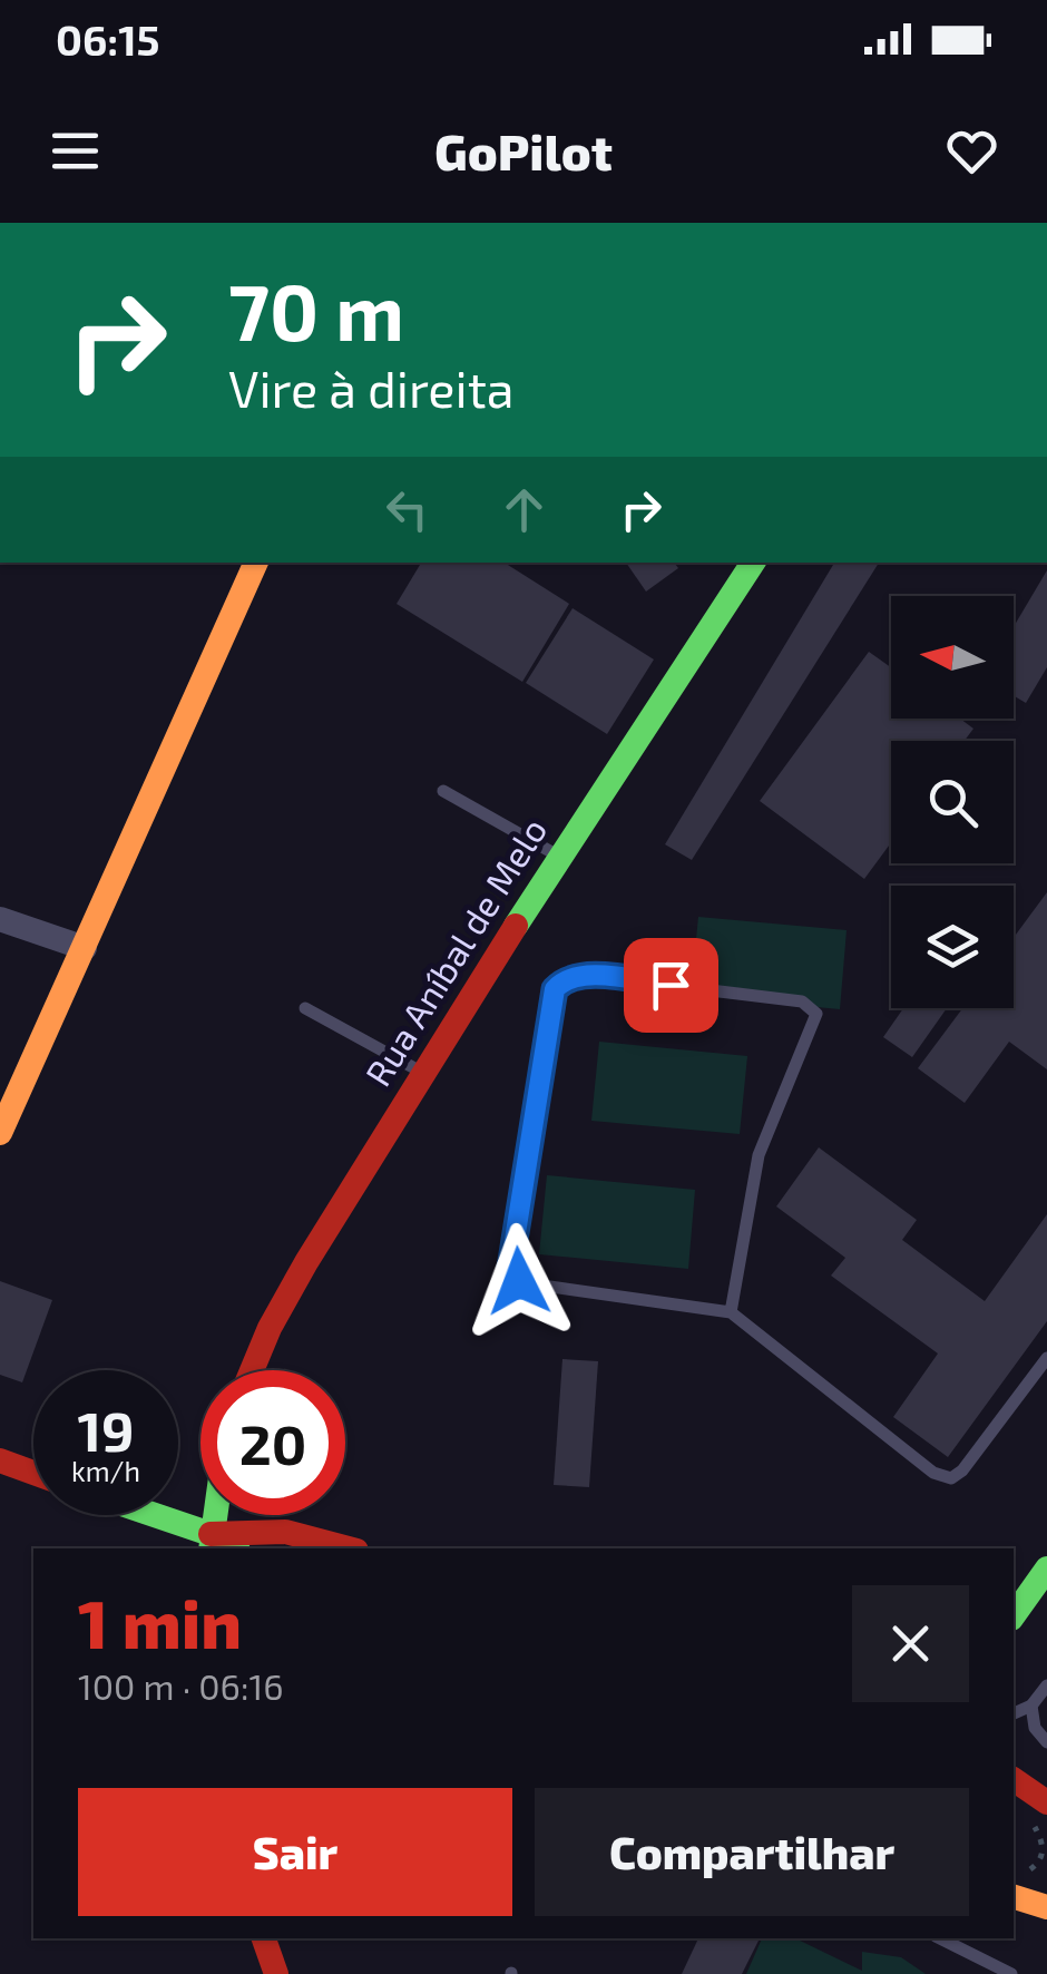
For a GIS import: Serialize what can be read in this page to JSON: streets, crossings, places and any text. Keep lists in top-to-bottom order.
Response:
{
  "streets": {
    "street": ["Rua Aníbal de Melo"]
  },
  "north": "left",
  "page": {
    "status": "06:15",
    "header": "GoPilot",
    "turn": ["70 m", "Vire à direita"],
    "speed": "19 km/h",
    "limit": "20",
    "heading": ["1 min", "100 m · 06:16"],
    "buttons": ["Sair", "Compartilhar"]
  }
}
